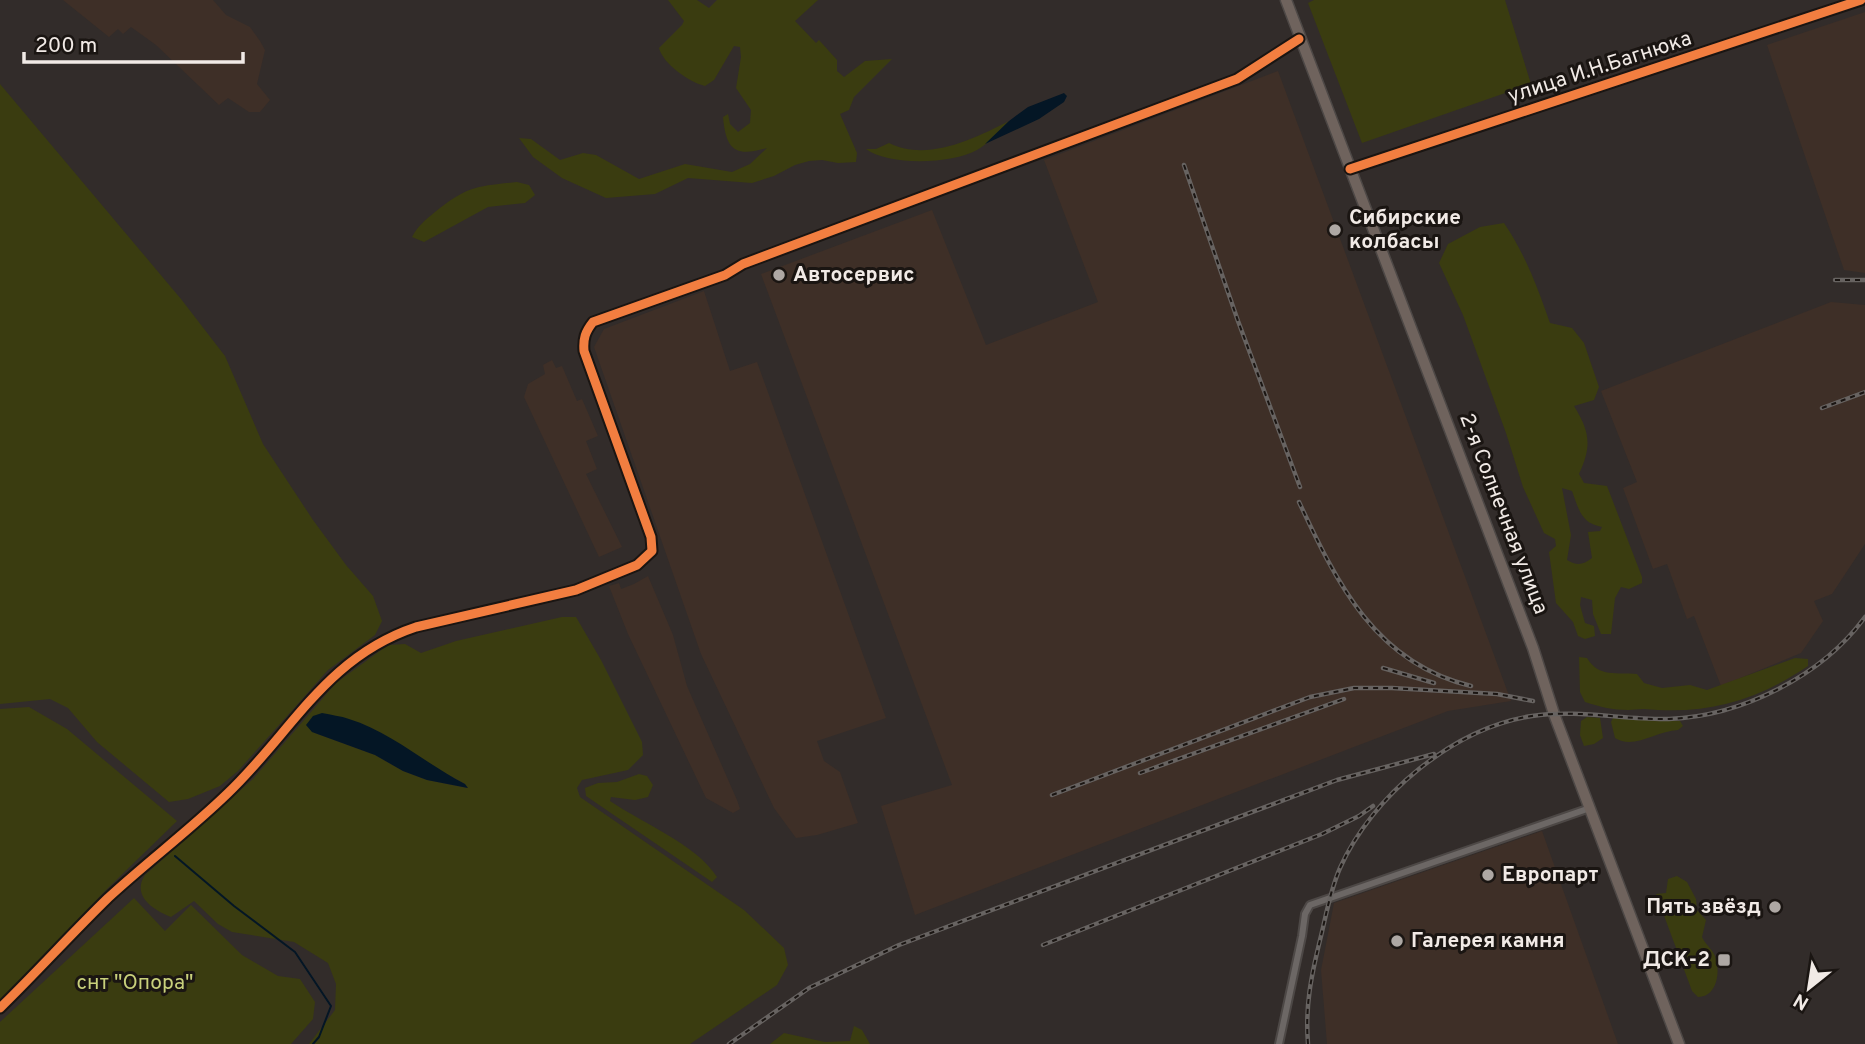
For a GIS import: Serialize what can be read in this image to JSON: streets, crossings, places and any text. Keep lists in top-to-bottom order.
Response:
{
  "streets": {
    "main road": ["2-я Солнечная улица"],
    "street": ["улица И.Н.Багнюка"]
  },
  "crossings": [
    ["улица И.Н.Багнюка", "2-я Солнечная улица"]
  ],
  "parks": ["снт \"Опора\""],
  "places": {
    "other": [
      "Сибирские колбасы",
      "Автосервис",
      "Европарт",
      "Пять звёзд",
      "Галерея камня"
    ],
    "transit": ["ДСК-2"]
  },
  "scale_bar": "200 m",
  "north": "bottom left"
}
